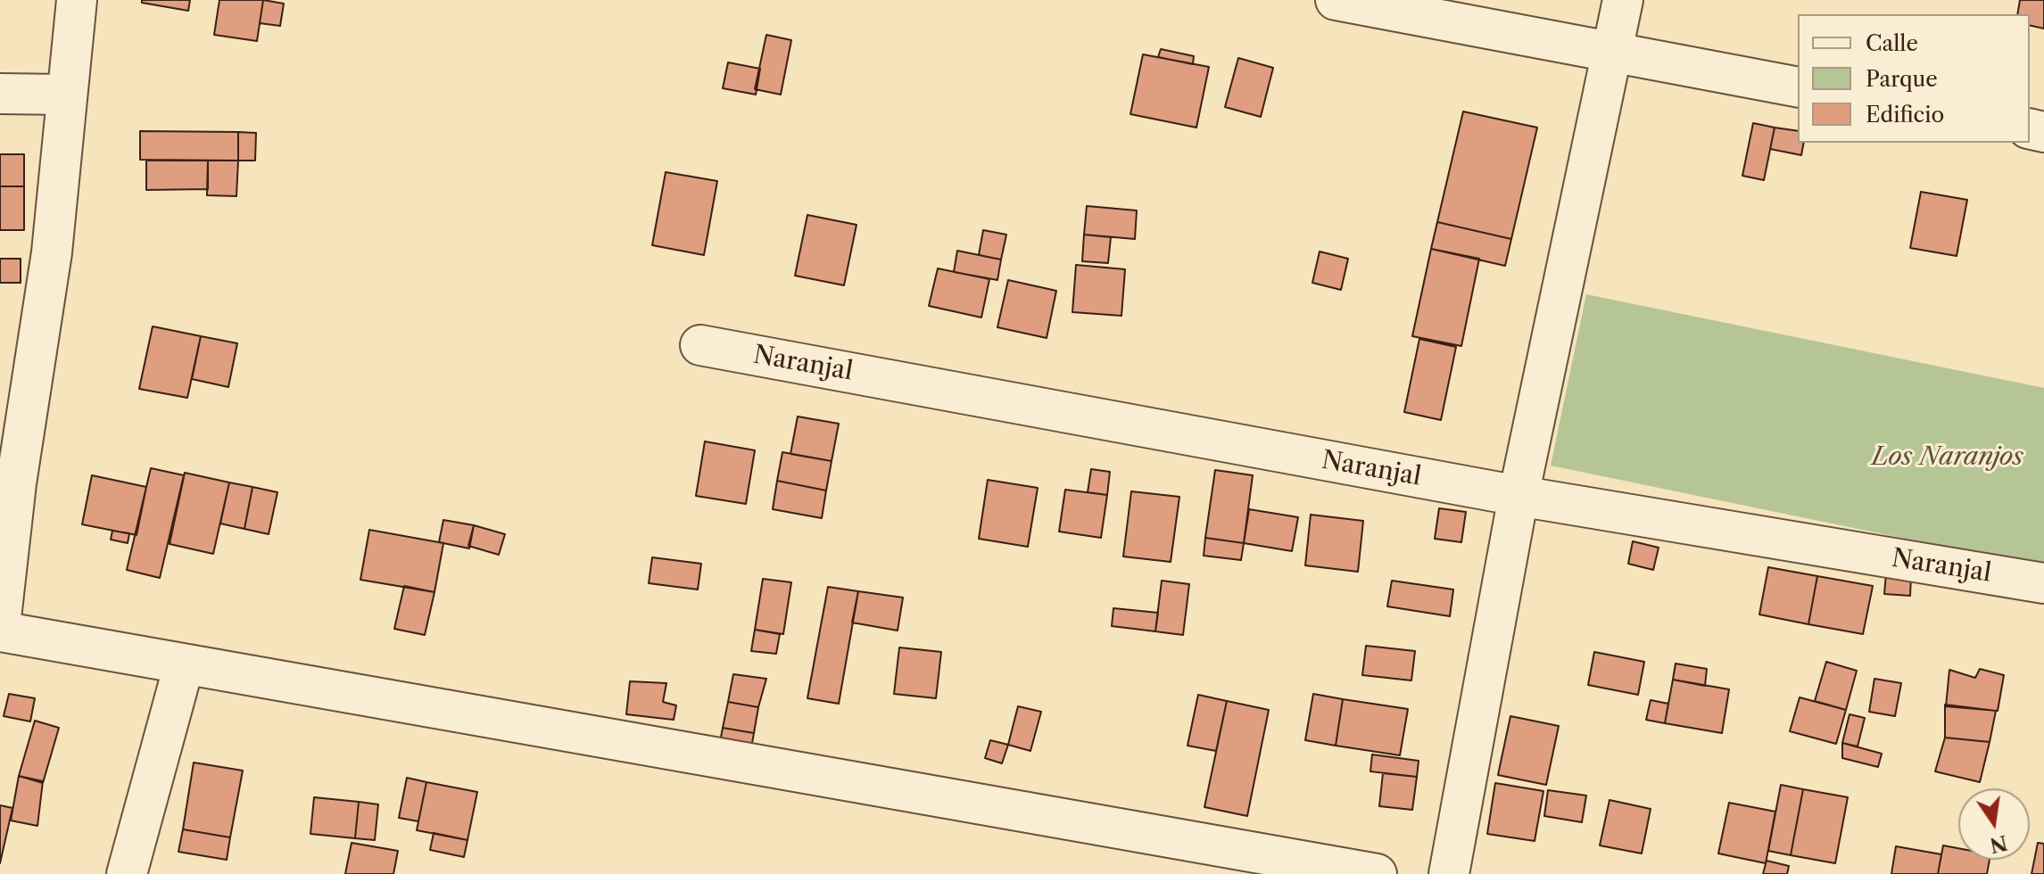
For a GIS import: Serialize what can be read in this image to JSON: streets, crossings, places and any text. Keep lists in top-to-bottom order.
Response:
{
  "streets": {
    "street": ["Naranjal"]
  },
  "parks": ["Los Naranjos"],
  "legend": ["Calle", "Parque", "Edificio"],
  "north": "bottom"
}
